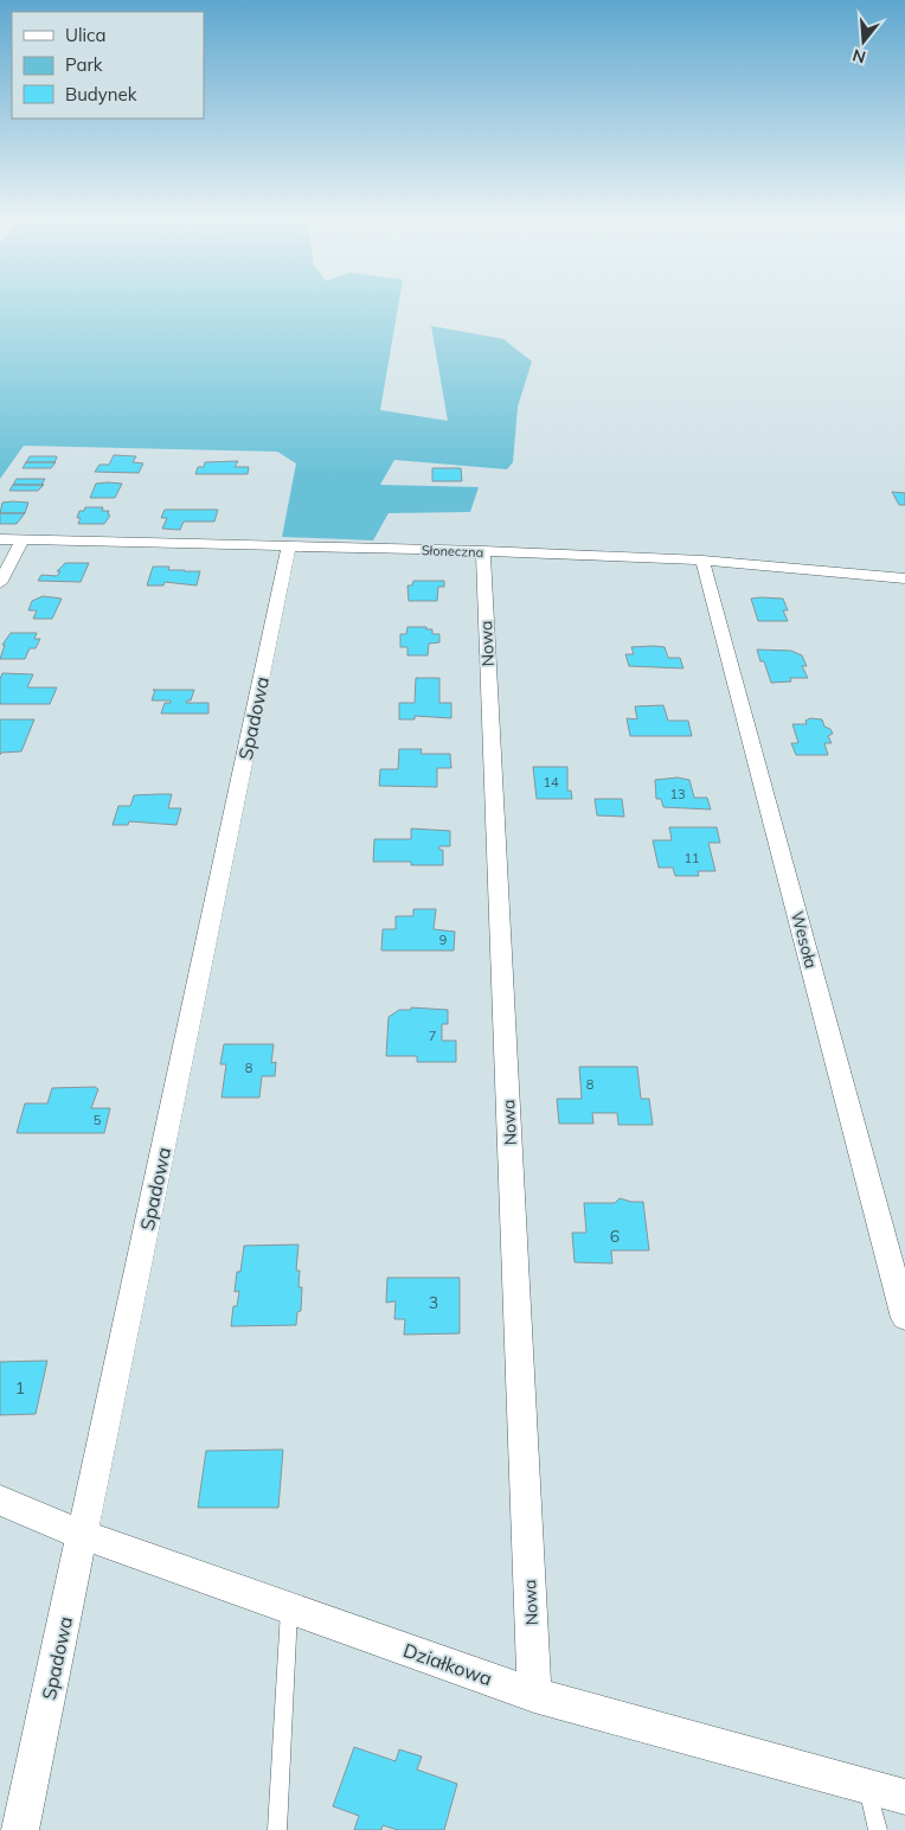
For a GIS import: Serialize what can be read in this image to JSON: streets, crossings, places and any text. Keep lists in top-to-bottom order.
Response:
{
  "streets": {
    "street": [
      "Słoneczna",
      "Nowa",
      "Spadowa",
      "Wesoła",
      "Działkowa"
    ]
  },
  "crossings": [
    ["Słoneczna", "Nowa"],
    ["Słoneczna", "Spadowa"],
    ["Słoneczna", "Wesoła"],
    ["Nowa", "Działkowa"],
    ["Spadowa", "Działkowa"]
  ],
  "house_numbers": [
    "14",
    "13",
    "11",
    "9",
    "7",
    "8",
    "8",
    "5",
    "6",
    "3",
    "1"
  ],
  "legend": ["Ulica", "Park", "Budynek"],
  "north": "bottom"
}
